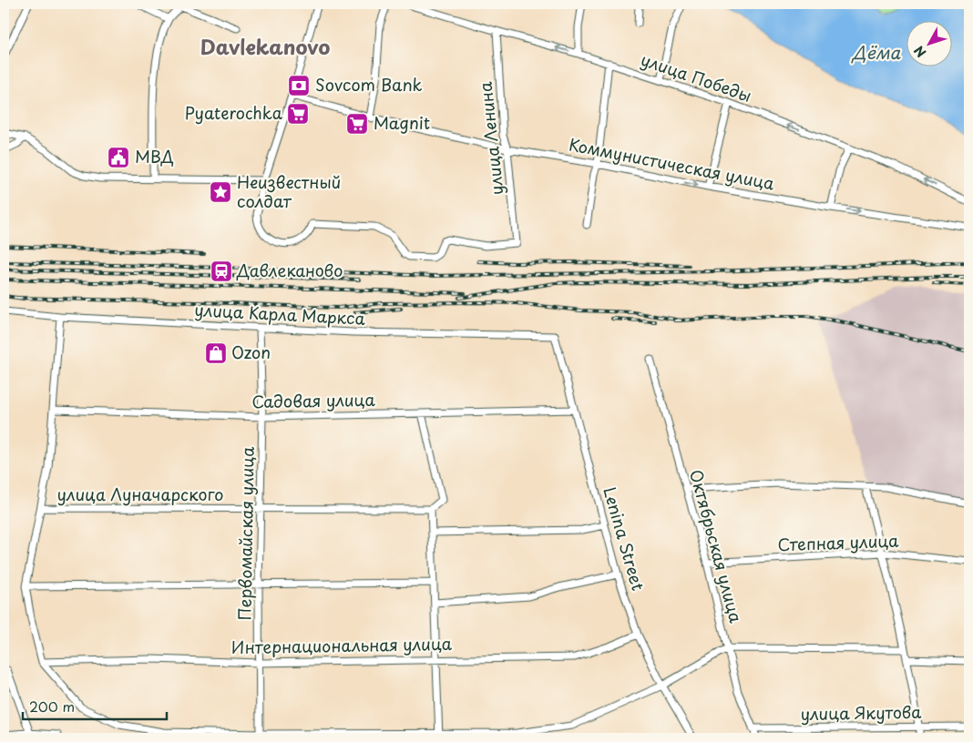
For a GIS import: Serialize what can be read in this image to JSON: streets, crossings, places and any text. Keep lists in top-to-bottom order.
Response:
{
  "streets": {
    "street": [
      "улица Победы",
      "улица Ленина",
      "Коммунистическая улица",
      "улица Карла Маркса",
      "Садовая улица",
      "улица Луначарского",
      "Первомайская улица",
      "Lenina Street",
      "Степная улица",
      "Октябрьская улица",
      "Интернациональная улица",
      "улица Якутова"
    ]
  },
  "crossings": [
    ["улица Победы", "улица Ленина"],
    ["улица Ленина", "Коммунистическая улица"],
    ["улица Карла Маркса", "Первомайская улица"],
    ["улица Карла Маркса", "Lenina Street"],
    ["Садовая улица", "Первомайская улица"],
    ["Садовая улица", "Lenina Street"],
    ["улица Луначарского", "Первомайская улица"],
    ["Первомайская улица", "Интернациональная улица"],
    ["Lenina Street", "Интернациональная улица"],
    ["Степная улица", "Октябрьская улица"],
    ["Октябрьская улица", "улица Якутова"]
  ],
  "one_way": ["улица Победы", "Коммунистическая улица"],
  "districts": ["Davlekanovo"],
  "water": ["Дёма"],
  "places": {
    "bank": ["Sovcom Bank"],
    "supermarket": ["Pyaterochka", "Magnit"],
    "public building": ["МВД"],
    "place": ["Неизвестный солдат"],
    "station": ["Давлеканово"],
    "shop": ["Ozon"]
  },
  "scale_bar": "200 m",
  "north": "bottom left"
}
